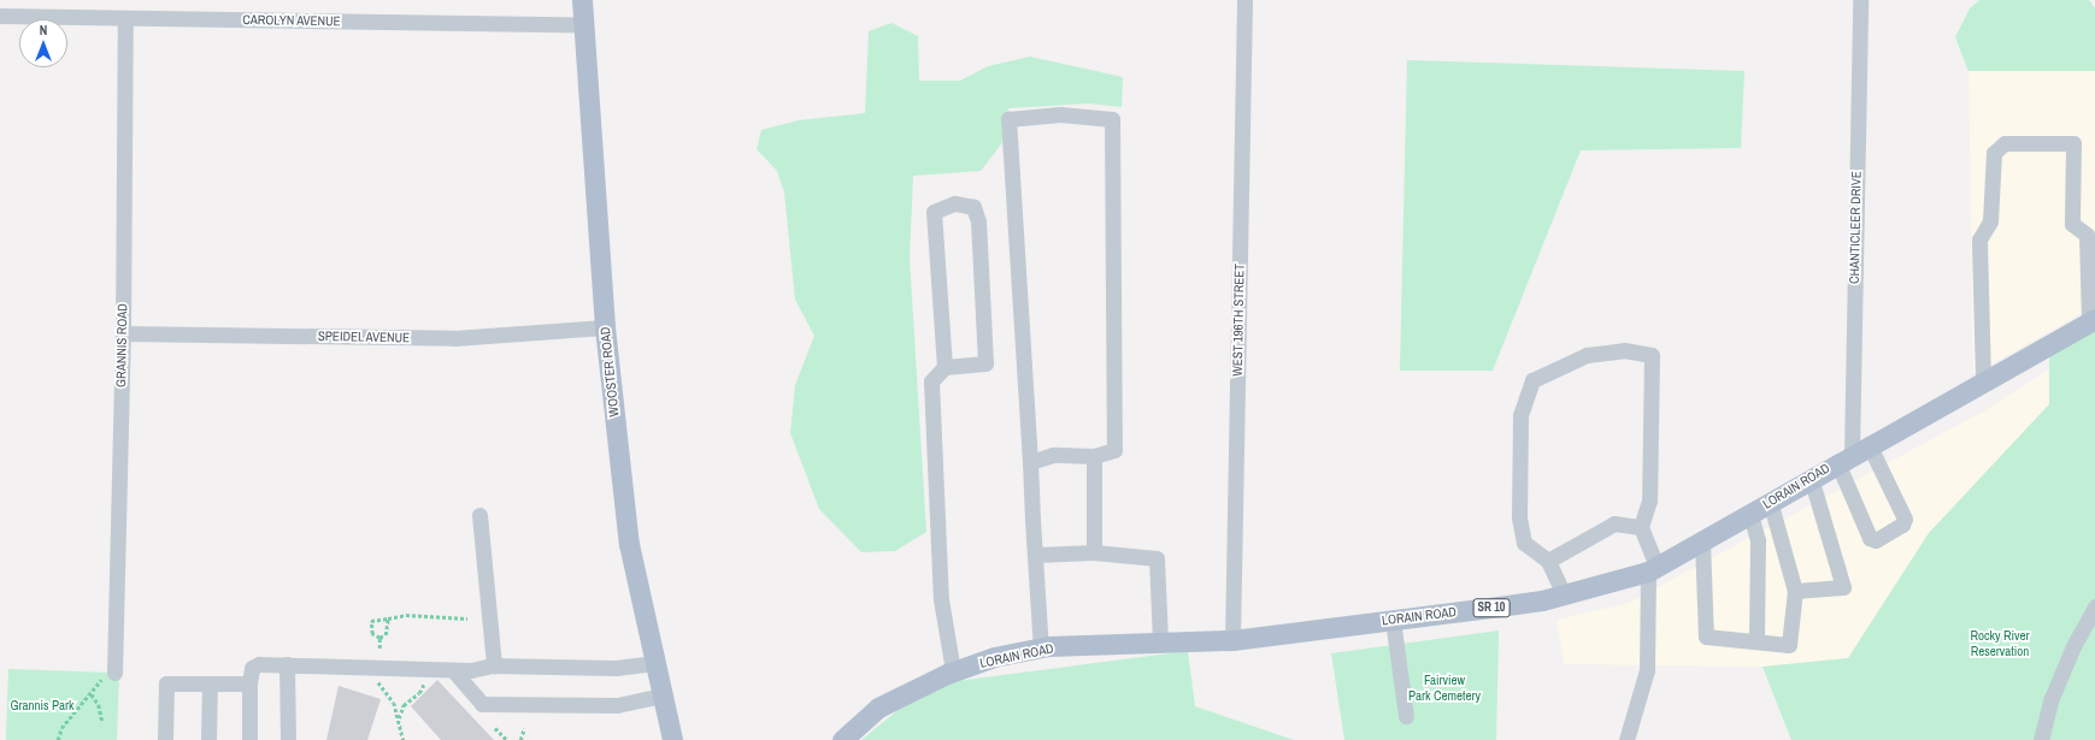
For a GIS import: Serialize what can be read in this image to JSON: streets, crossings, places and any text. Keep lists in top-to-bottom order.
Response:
{
  "streets": {
    "main road": ["WOOSTER ROAD", "LORAIN ROAD", "SR 10"],
    "street": [
      "CAROLYN AVENUE",
      "CHANTICLEER DRIVE",
      "WEST 196TH STREET",
      "SPEIDEL AVENUE",
      "GRANNIS ROAD"
    ]
  },
  "crossings": [
    ["CAROLYN AVENUE", "GRANNIS ROAD"],
    ["CAROLYN AVENUE", "WOOSTER ROAD"],
    ["CHANTICLEER DRIVE", "LORAIN ROAD"],
    ["WEST 196TH STREET", "LORAIN ROAD"],
    ["SPEIDEL AVENUE", "GRANNIS ROAD"],
    ["SPEIDEL AVENUE", "WOOSTER ROAD"]
  ],
  "parks": ["Rocky River Reservation", "Fairview Park Cemetery", "Grannis Park"],
  "north": "top"
}
